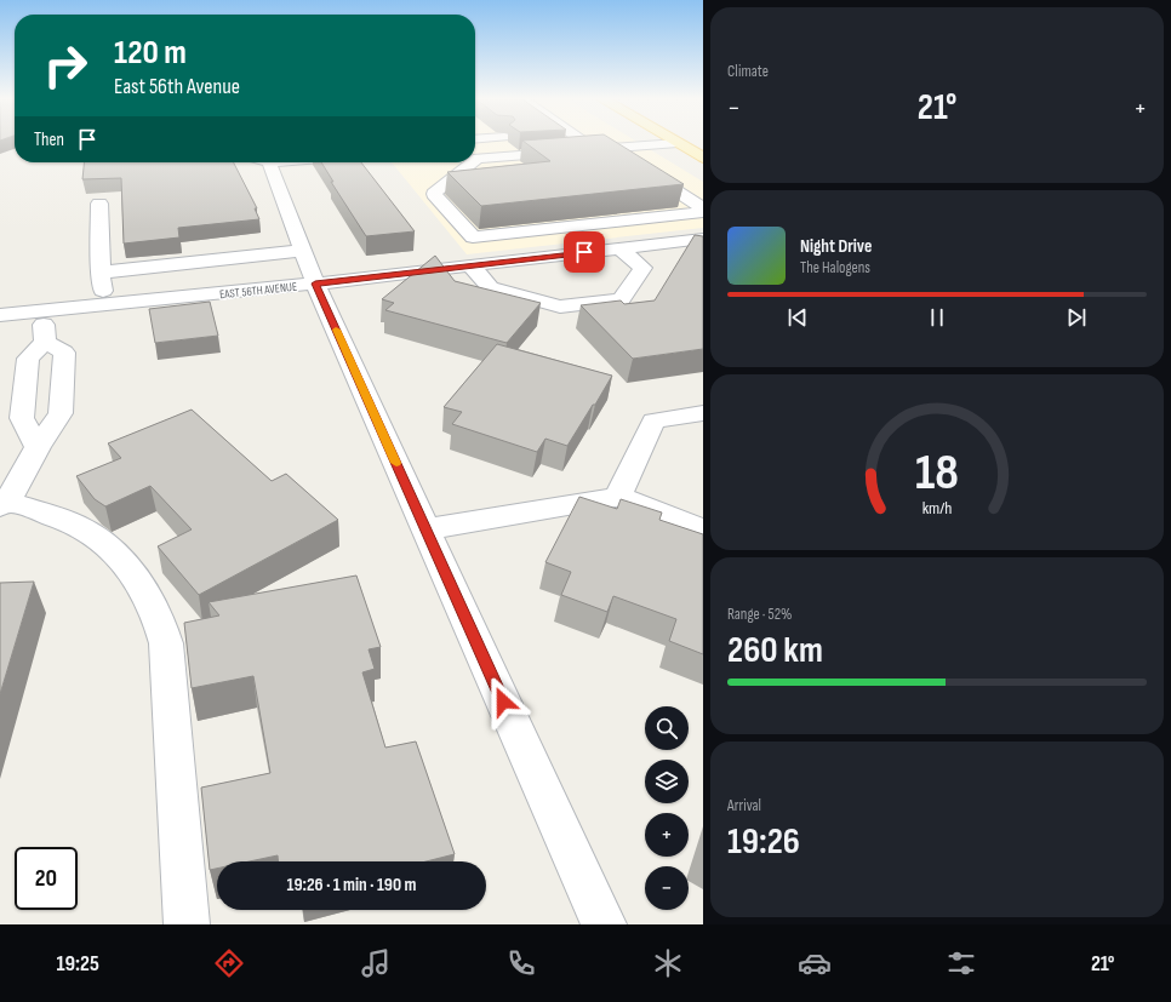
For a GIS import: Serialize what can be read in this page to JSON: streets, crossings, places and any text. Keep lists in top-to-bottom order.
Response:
{
  "streets": {
    "street": ["EAST 56TH AVENUE"]
  },
  "page": {
    "tile": [
      "Climate",
      ["Range · 52%", "260 km"],
      ["Arrival", "19:26"]
    ],
    "turn": ["120 m", "East 56th Avenue"],
    "heat": ["−", "21°", "+"],
    "then": "Then",
    "song": ["Night Drive", "The Halogens"],
    "map_buttons": ["+", "−"],
    "limit": "20",
    "trip": "19:26 · 1 min · 190 m",
    "tabs": ["19:25", "21°"],
    "gauge": ["18", "km/h"]
  }
}
